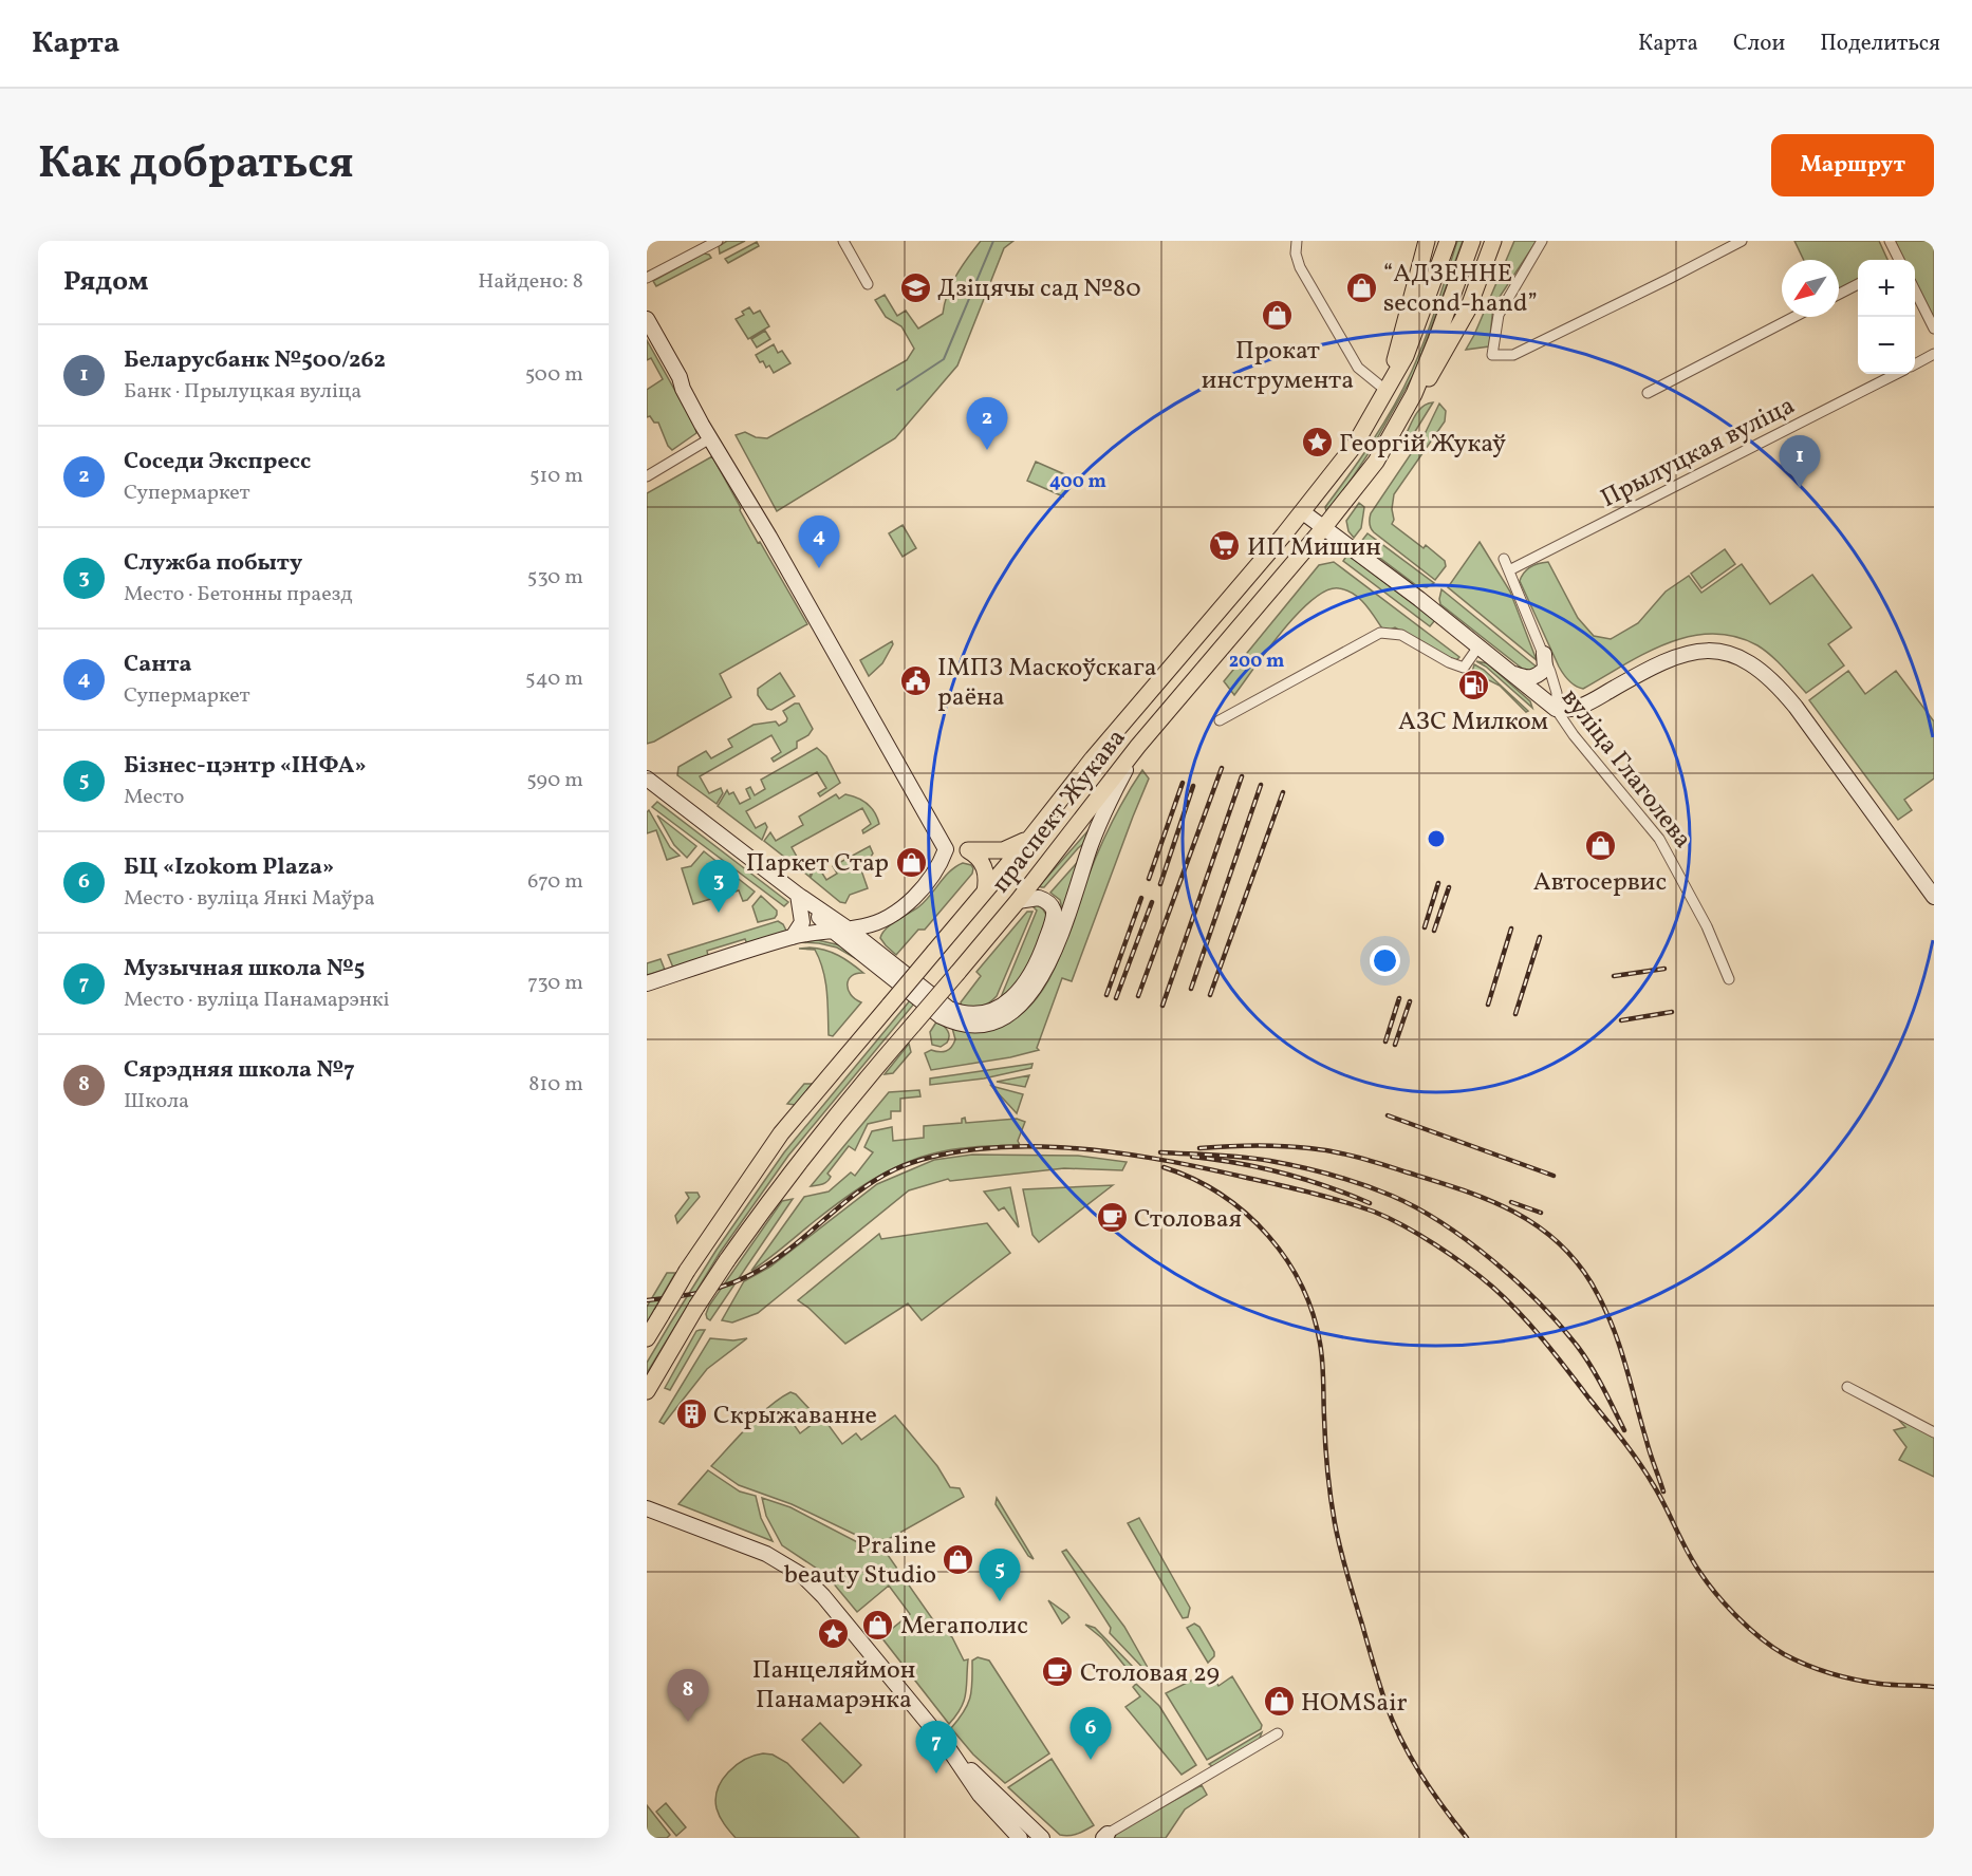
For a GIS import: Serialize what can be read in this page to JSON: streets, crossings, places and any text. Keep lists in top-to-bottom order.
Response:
{
  "streets": {
    "main road": ["вуліца Глаголева", "праспект Жукава"],
    "street": ["Прылуцкая вуліца"]
  },
  "crossings": [
    ["вуліца Глаголева", "праспект Жукава"]
  ],
  "places": {
    "school or university": ["Дзіцячы сад №80"],
    "shop": [
      "“АДЗЕННЕ second-hand”",
      "Прокат инструмента",
      "Автосервис",
      "Паркет Стар",
      "Praline beauty Studio",
      "Мегаполис",
      "HOMSair"
    ],
    "place": ["Георгій Жукаў", "Панцеляймон Панамарэнка"],
    "supermarket": ["ИП Мишин"],
    "public building": ["ІМПЗ Маскоўскага раёна"],
    "fuel station": ["АЗС Милком"],
    "cafe": ["Столовая", "Столовая 29"],
    "building": ["Скрыжаванне"]
  },
  "north": "bottom left",
  "page": {
    "header": "Карта",
    "nav": ["Карта", "Слои", "Поделиться"],
    "title": "Как добраться",
    "buttons": "Маршрут",
    "heading": ["Рядом", "Найдено: 8"],
    "map_buttons": ["+", "−"],
    "list": [
      {
        "mark": "1",
        "name": "Беларусбанк №500/262",
        "note": "Банк · Прылуцкая вуліца",
        "value": "500 m"
      },
      {
        "mark": "2",
        "name": "Соседи Экспресс",
        "note": "Супермаркет",
        "value": "510 m"
      },
      {
        "mark": "3",
        "name": "Служба побыту",
        "note": "Место · Бетонны праезд",
        "value": "530 m"
      },
      {
        "mark": "4",
        "name": "Санта",
        "note": "Супермаркет",
        "value": "540 m"
      },
      {
        "mark": "5",
        "name": "Бізнес-цэнтр «ІНФА»",
        "note": "Место",
        "value": "590 m"
      },
      {
        "mark": "6",
        "name": "БЦ «Izokom Plaza»",
        "note": "Место · вуліца Янкі Маўра",
        "value": "670 m"
      },
      {
        "mark": "7",
        "name": "Музычная школа №5",
        "note": "Место · вуліца Панамарэнкі",
        "value": "730 m"
      },
      {
        "mark": "8",
        "name": "Сярэдняя школа №7",
        "note": "Школа",
        "value": "810 m"
      }
    ],
    "pins": [
      "2",
      "1",
      "4",
      "3",
      "5",
      "8",
      "6",
      "7"
    ]
  },
  "rings": ["400 m", "200 m"]
}
